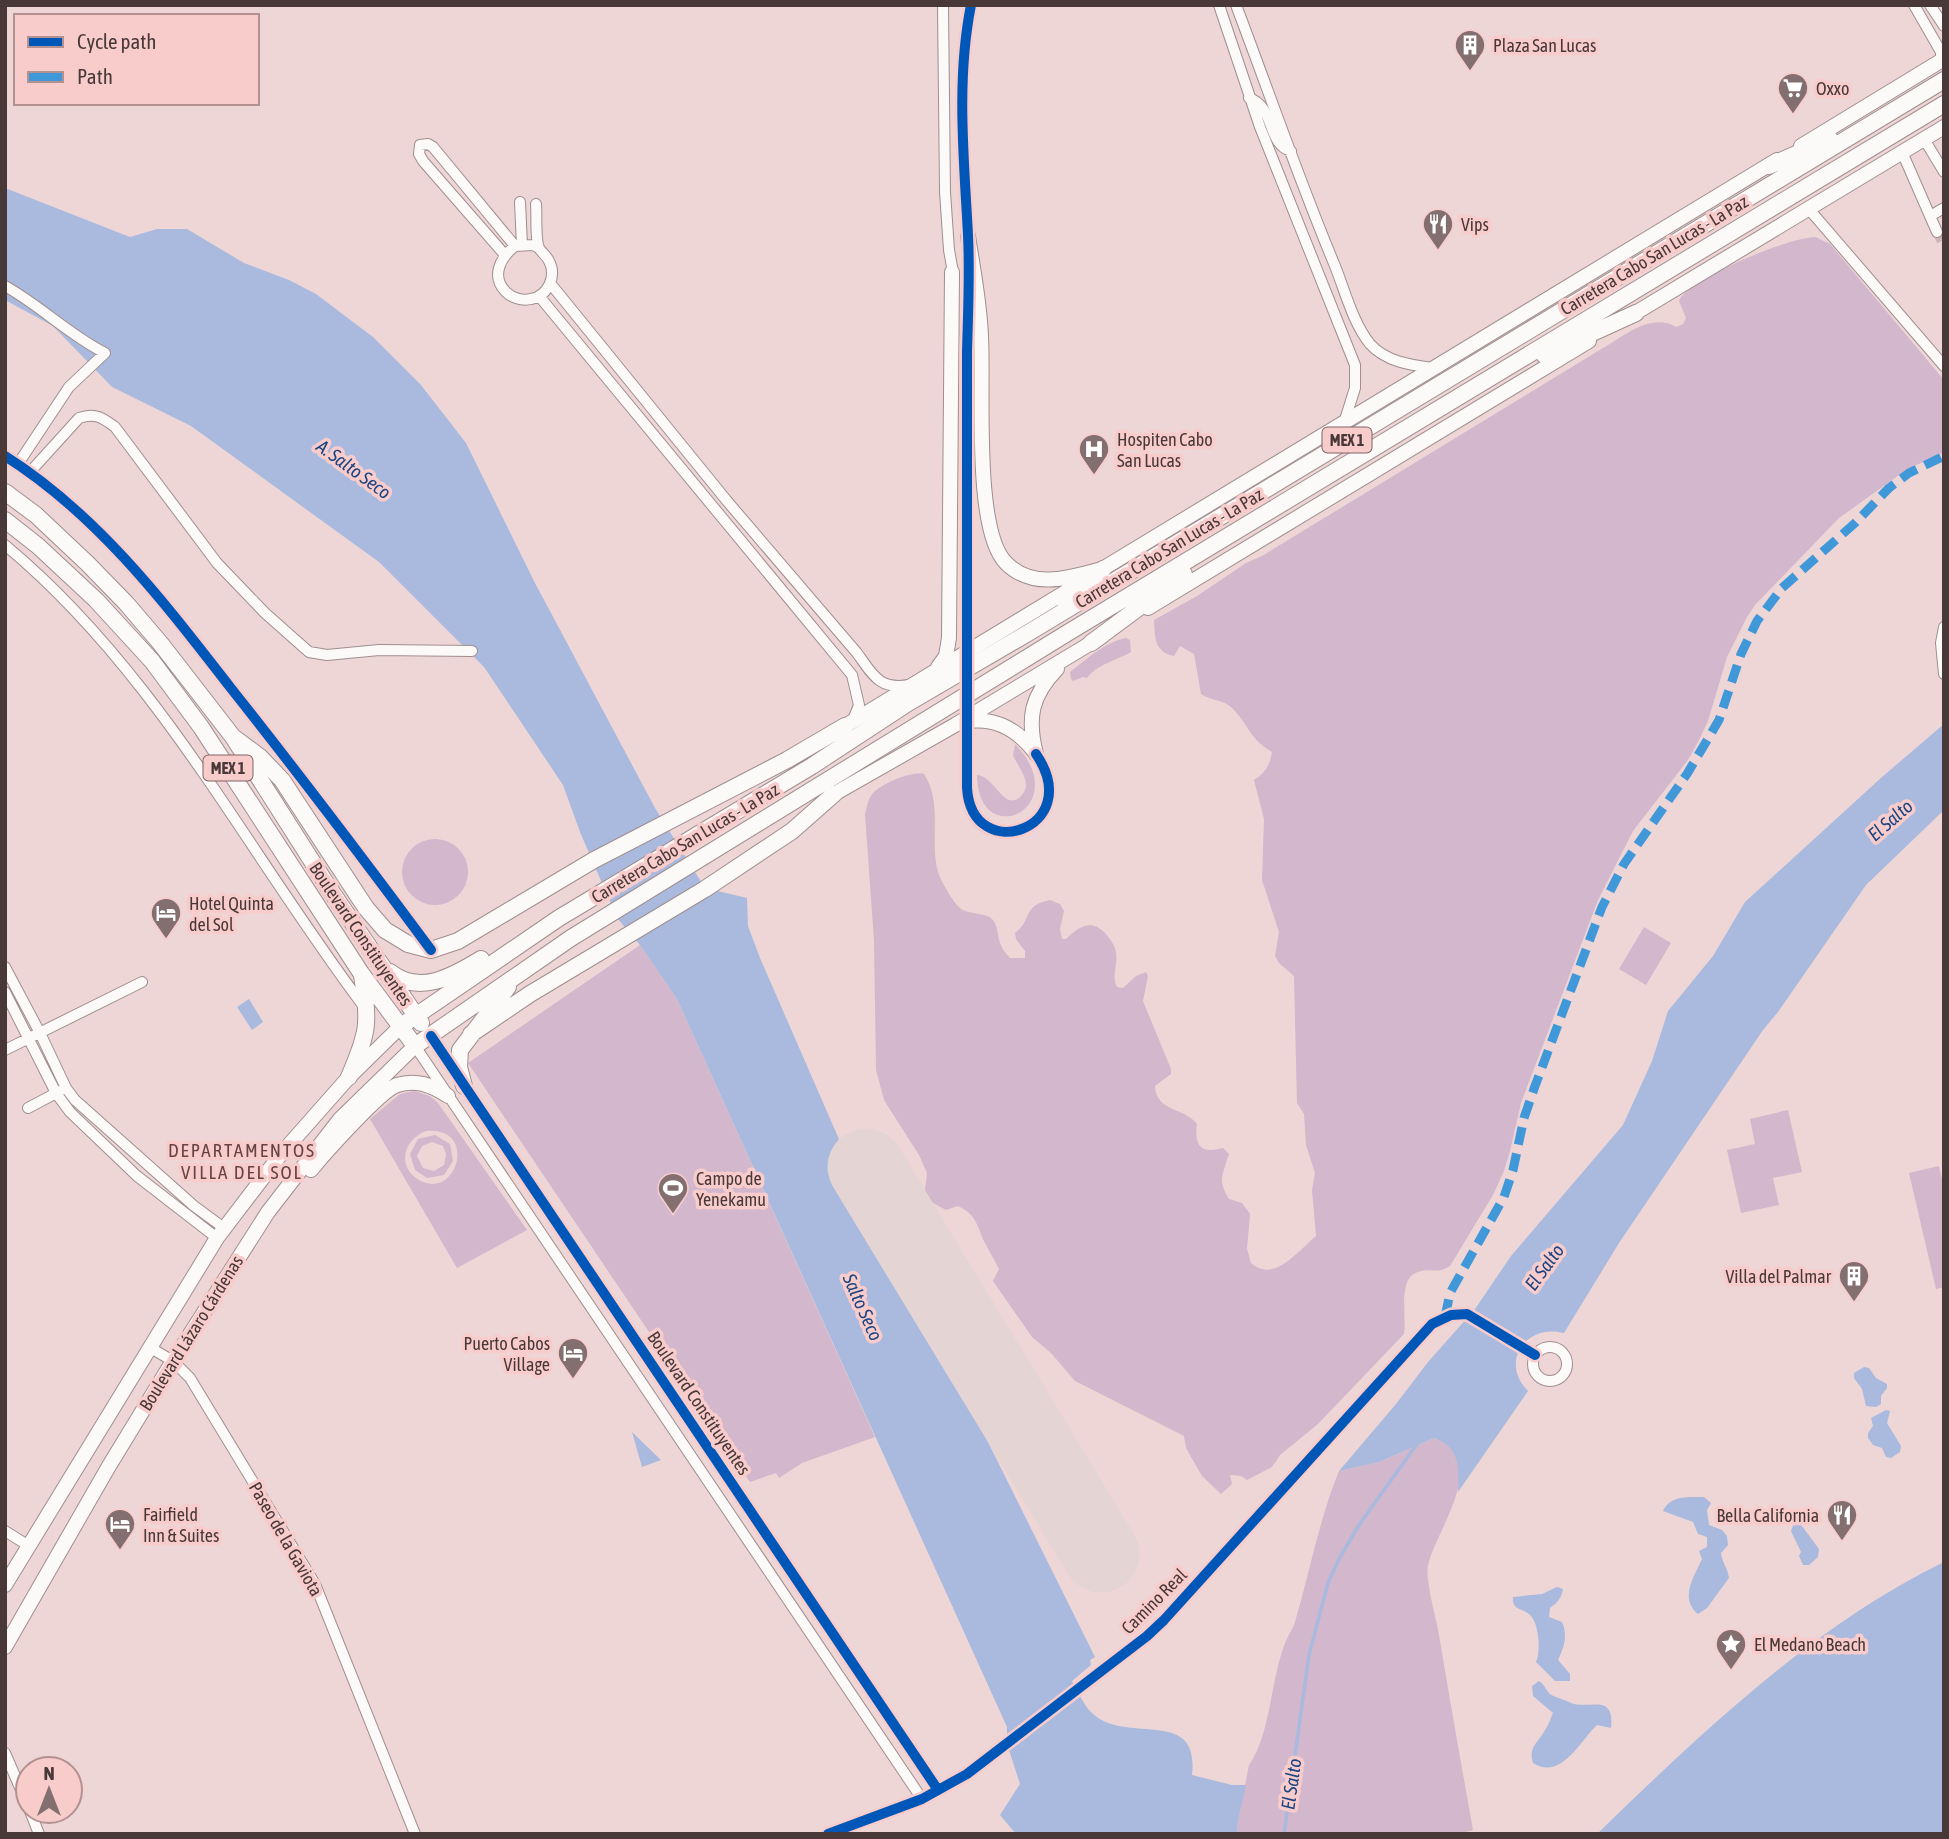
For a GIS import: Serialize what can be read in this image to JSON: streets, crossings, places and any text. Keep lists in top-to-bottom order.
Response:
{
  "streets": {
    "highway": ["Carretera Cabo San Lucas - La Paz", "MEX 1", "Boulevard Constituyentes"],
    "main road": ["Boulevard Lázaro Cárdenas"],
    "street": ["Paseo de la Gaviota", "Camino Real"]
  },
  "crossings": [
    ["Carretera Cabo San Lucas - La Paz", "MEX 1"],
    ["Carretera Cabo San Lucas - La Paz", "Boulevard Constituyentes"],
    ["Carretera Cabo San Lucas - La Paz", "Boulevard Lázaro Cárdenas"],
    ["MEX 1", "Boulevard Constituyentes"],
    ["Boulevard Constituyentes", "Boulevard Lázaro Cárdenas"],
    ["Boulevard Constituyentes", "Camino Real"],
    ["Boulevard Lázaro Cárdenas", "Paseo de la Gaviota"]
  ],
  "districts": ["DEPARTAMENTOS VILLA DEL SOL"],
  "water": ["A. Salto Seco", "El Salto", "Salto Seco"],
  "places": {
    "building": ["Plaza San Lucas", "Villa del Palmar"],
    "supermarket": ["Oxxo"],
    "restaurant": ["Vips", "Bella California"],
    "hospital": ["Hospiten Cabo San Lucas"],
    "hotel": ["Hotel Quinta del Sol", "Puerto Cabos Village", "Fairfield Inn & Suites"],
    "sports": ["Campo de Yenekamu"],
    "place": ["El Medano Beach"]
  },
  "legend": ["Cycle path", "Path"],
  "north": "top"
}
